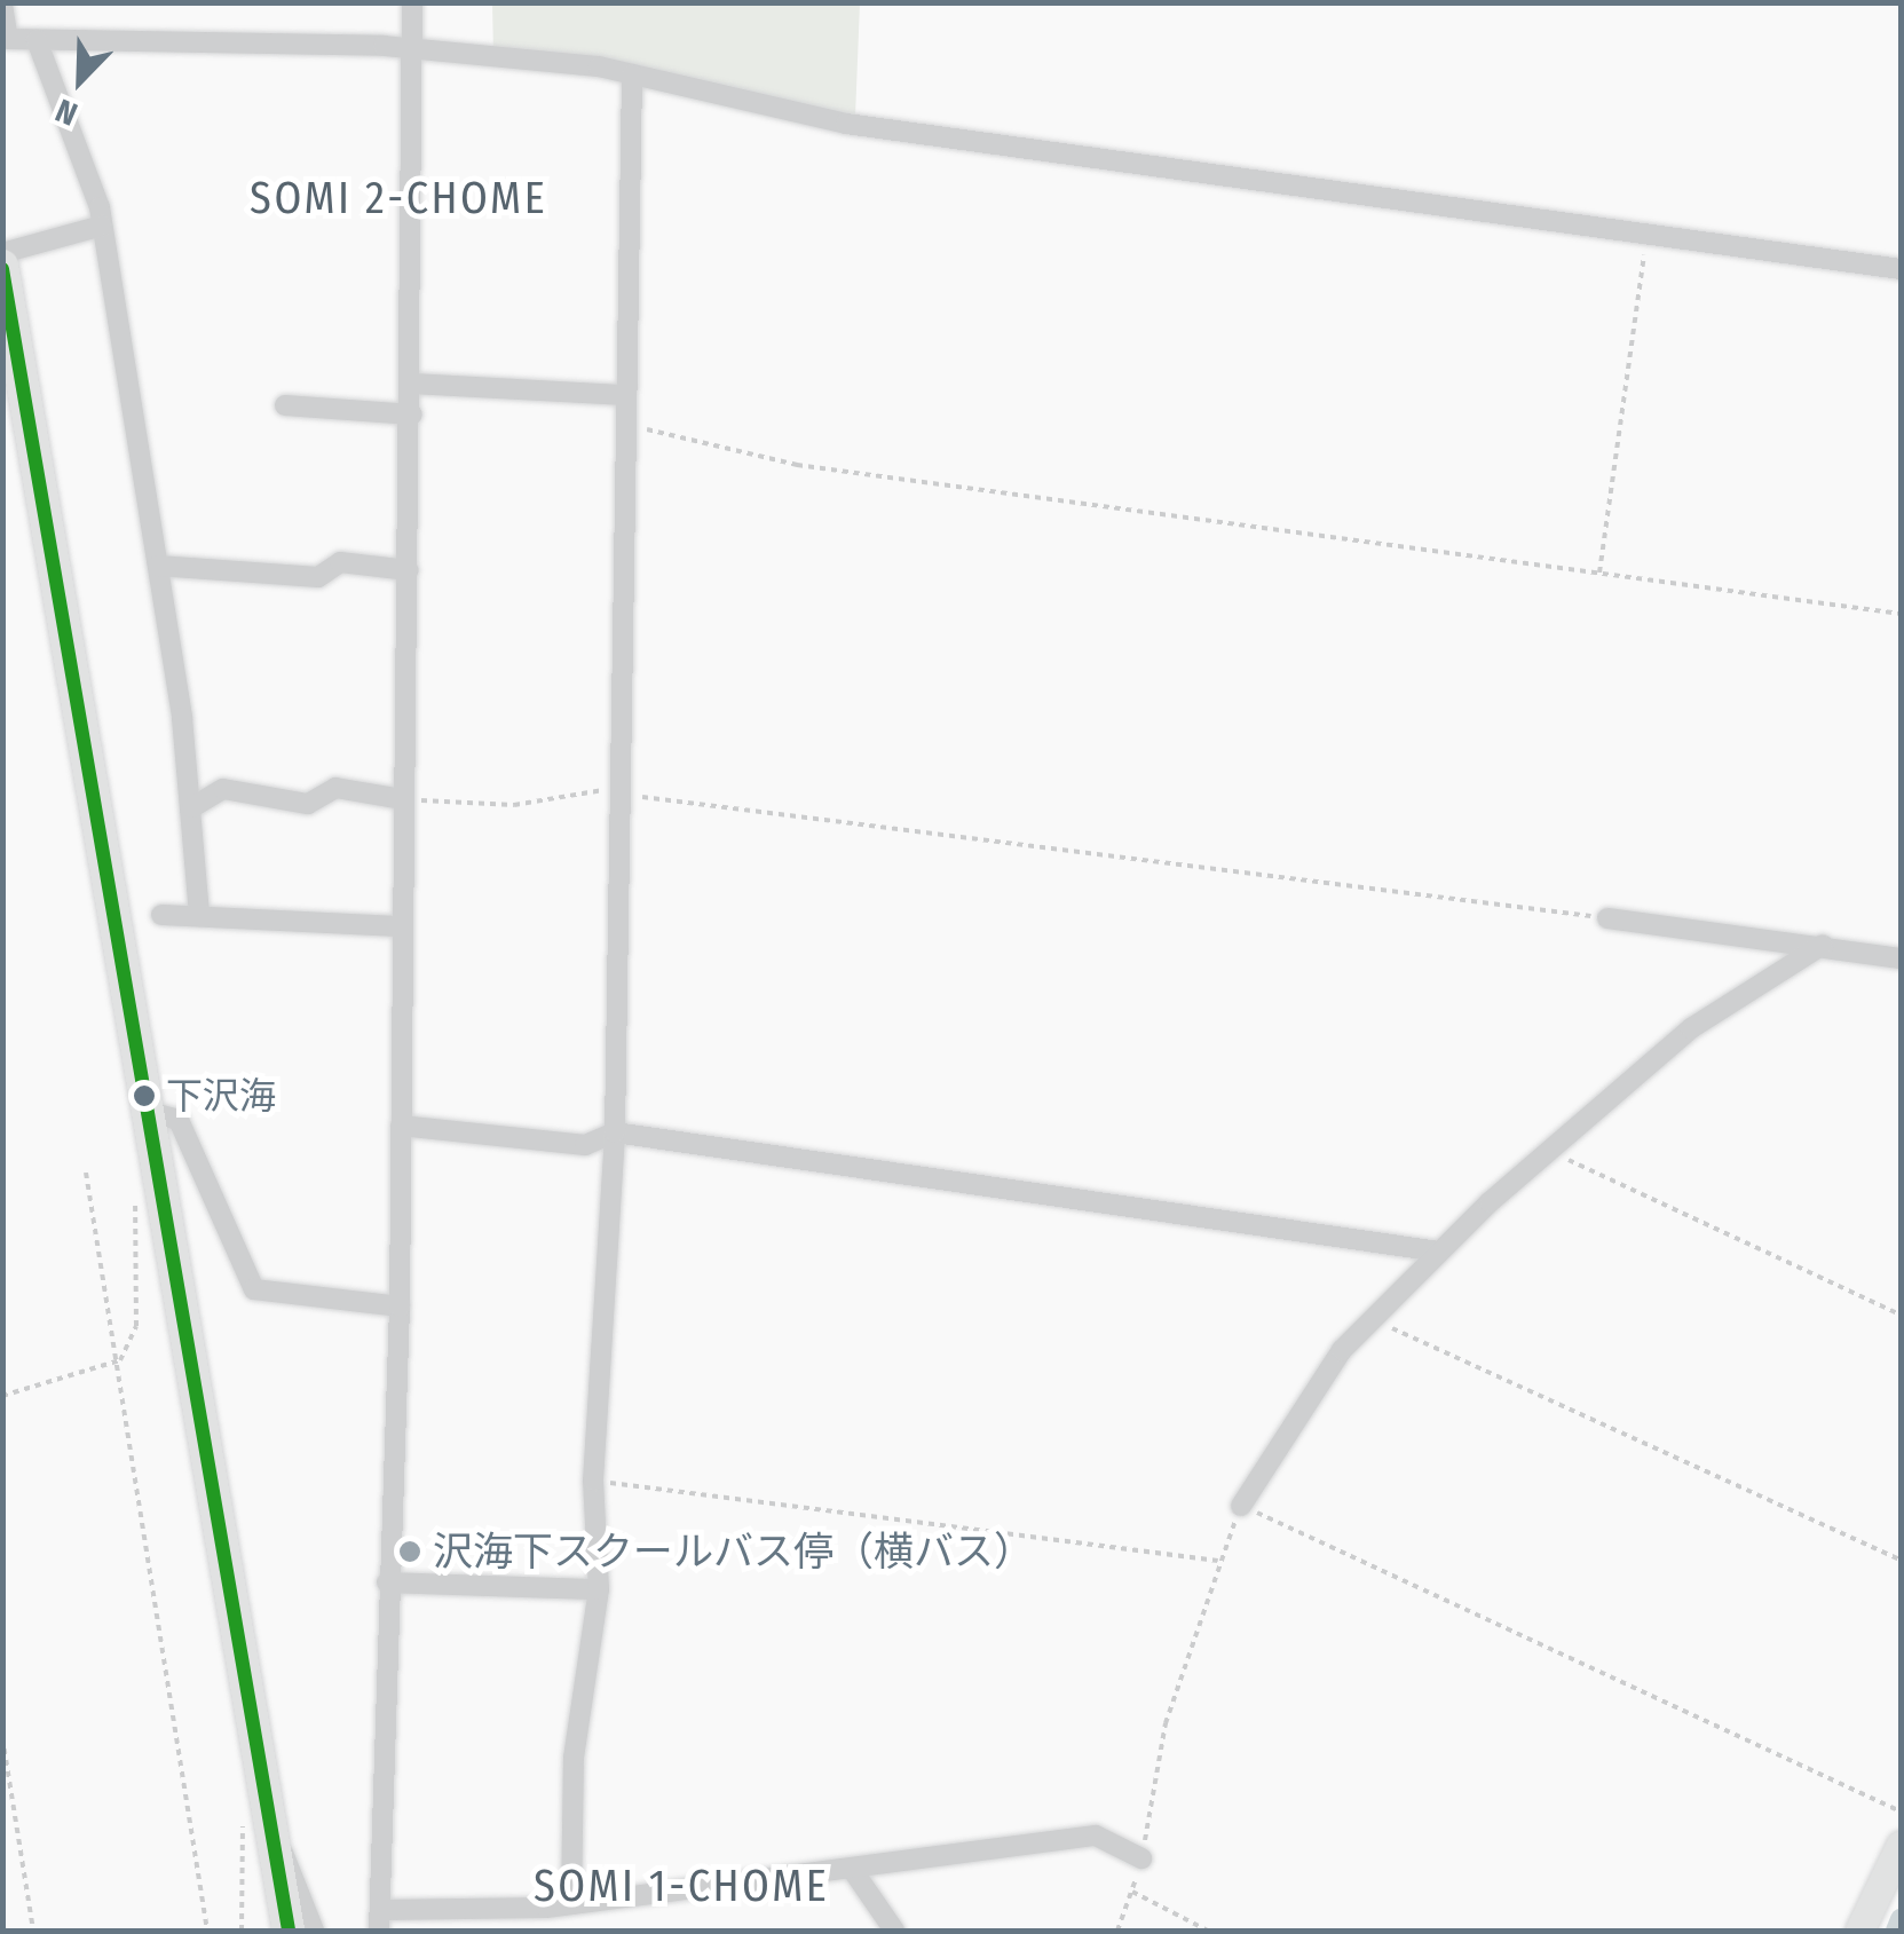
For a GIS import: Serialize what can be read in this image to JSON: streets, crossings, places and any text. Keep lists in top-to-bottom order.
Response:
{
  "districts": ["SOMI 2-CHOME", "SOMI 1-CHOME"],
  "places": ["下沢海", "沢海下スクールバス停（横バス）"],
  "north": "bottom left"
}
